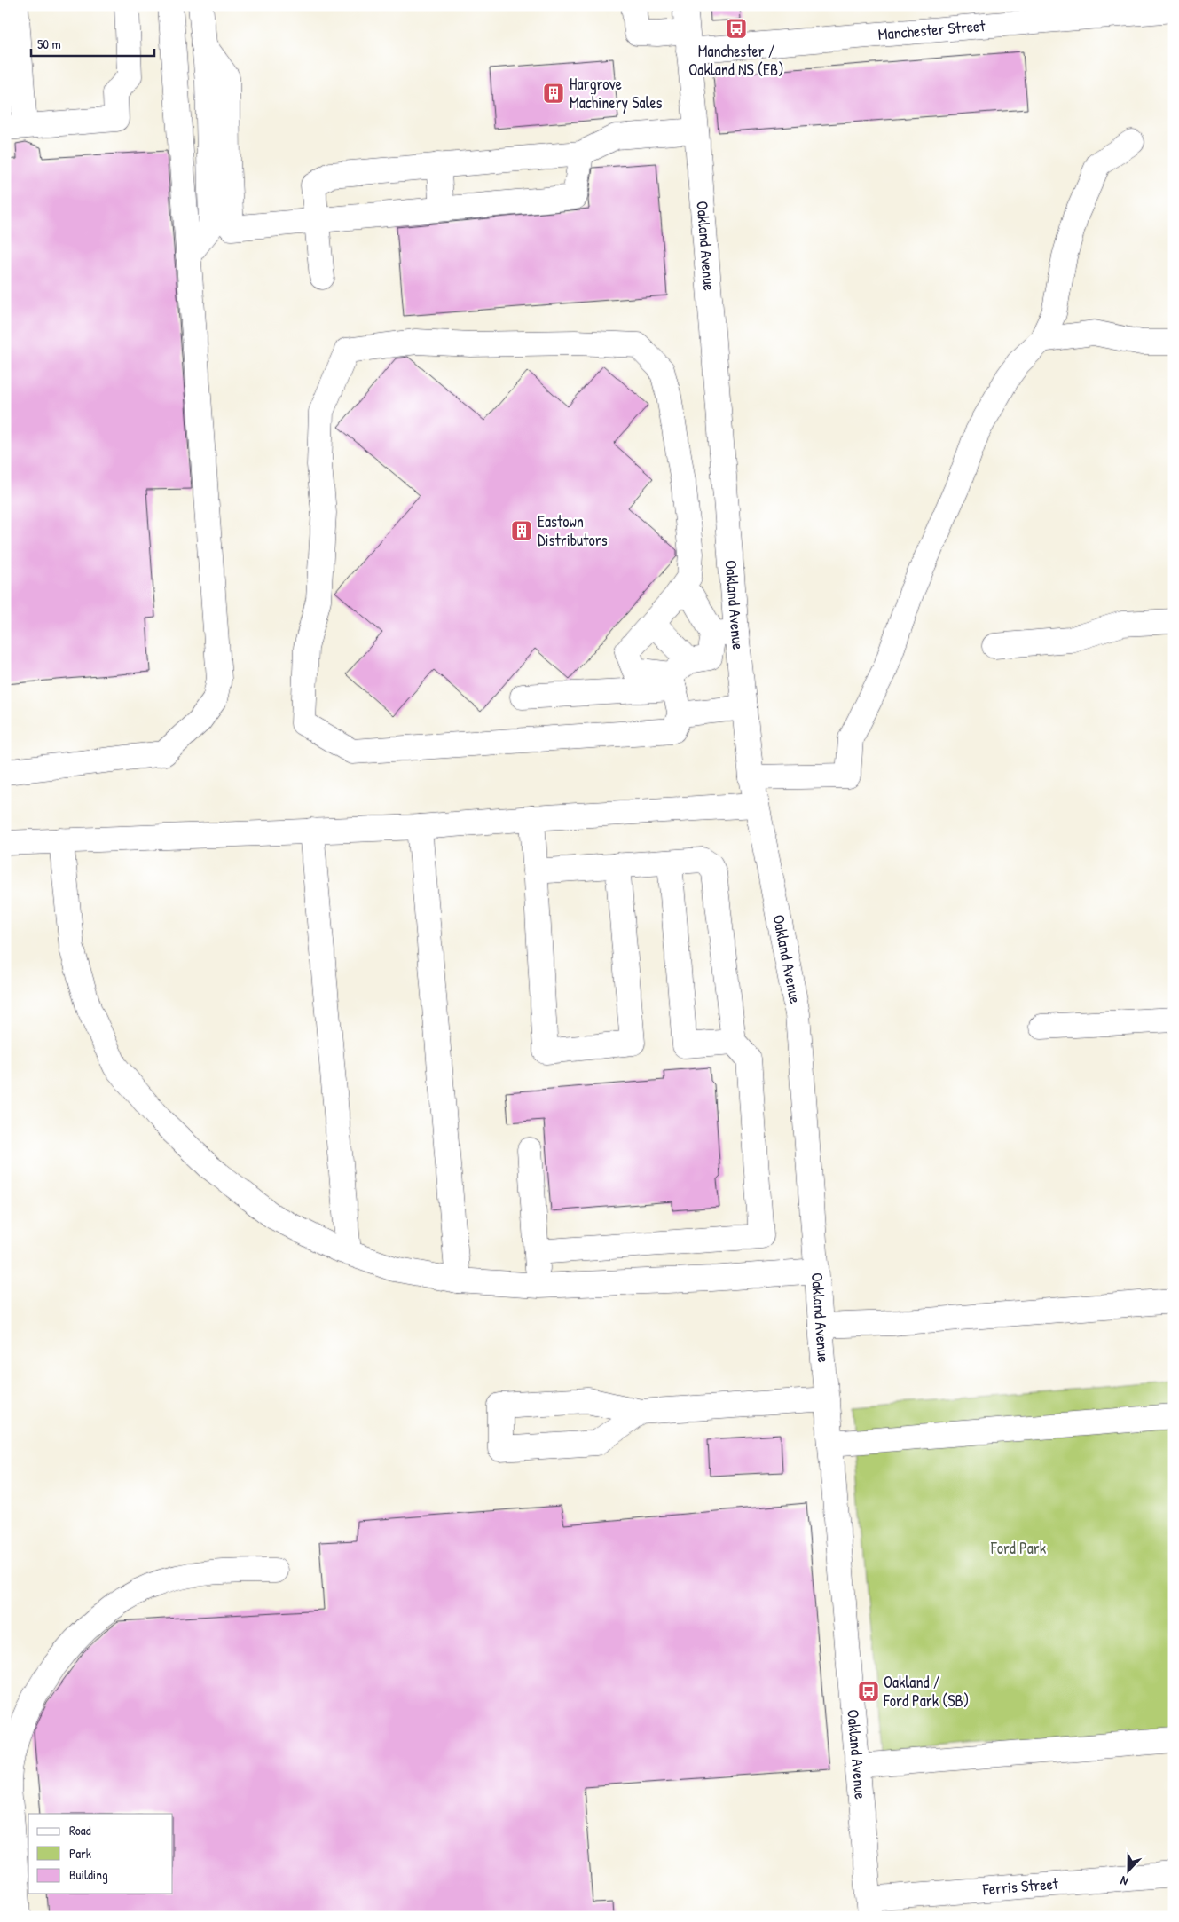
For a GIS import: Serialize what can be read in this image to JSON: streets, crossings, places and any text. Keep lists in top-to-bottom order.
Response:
{
  "streets": {
    "street": ["Manchester Street", "Oakland Avenue", "Ferris Street"]
  },
  "crossings": [
    ["Manchester Street", "Oakland Avenue"],
    ["Oakland Avenue", "Ferris Street"]
  ],
  "parks": ["Ford Park"],
  "places": {
    "bus stop": ["Manchester / Oakland NS (EB)", "Oakland / Ford Park (SB)"],
    "building": ["Hargrove Machinery Sales", "Eastown Distributors"]
  },
  "legend": ["Road", "Park", "Building"],
  "scale_bar": "50 m",
  "north": "bottom"
}
